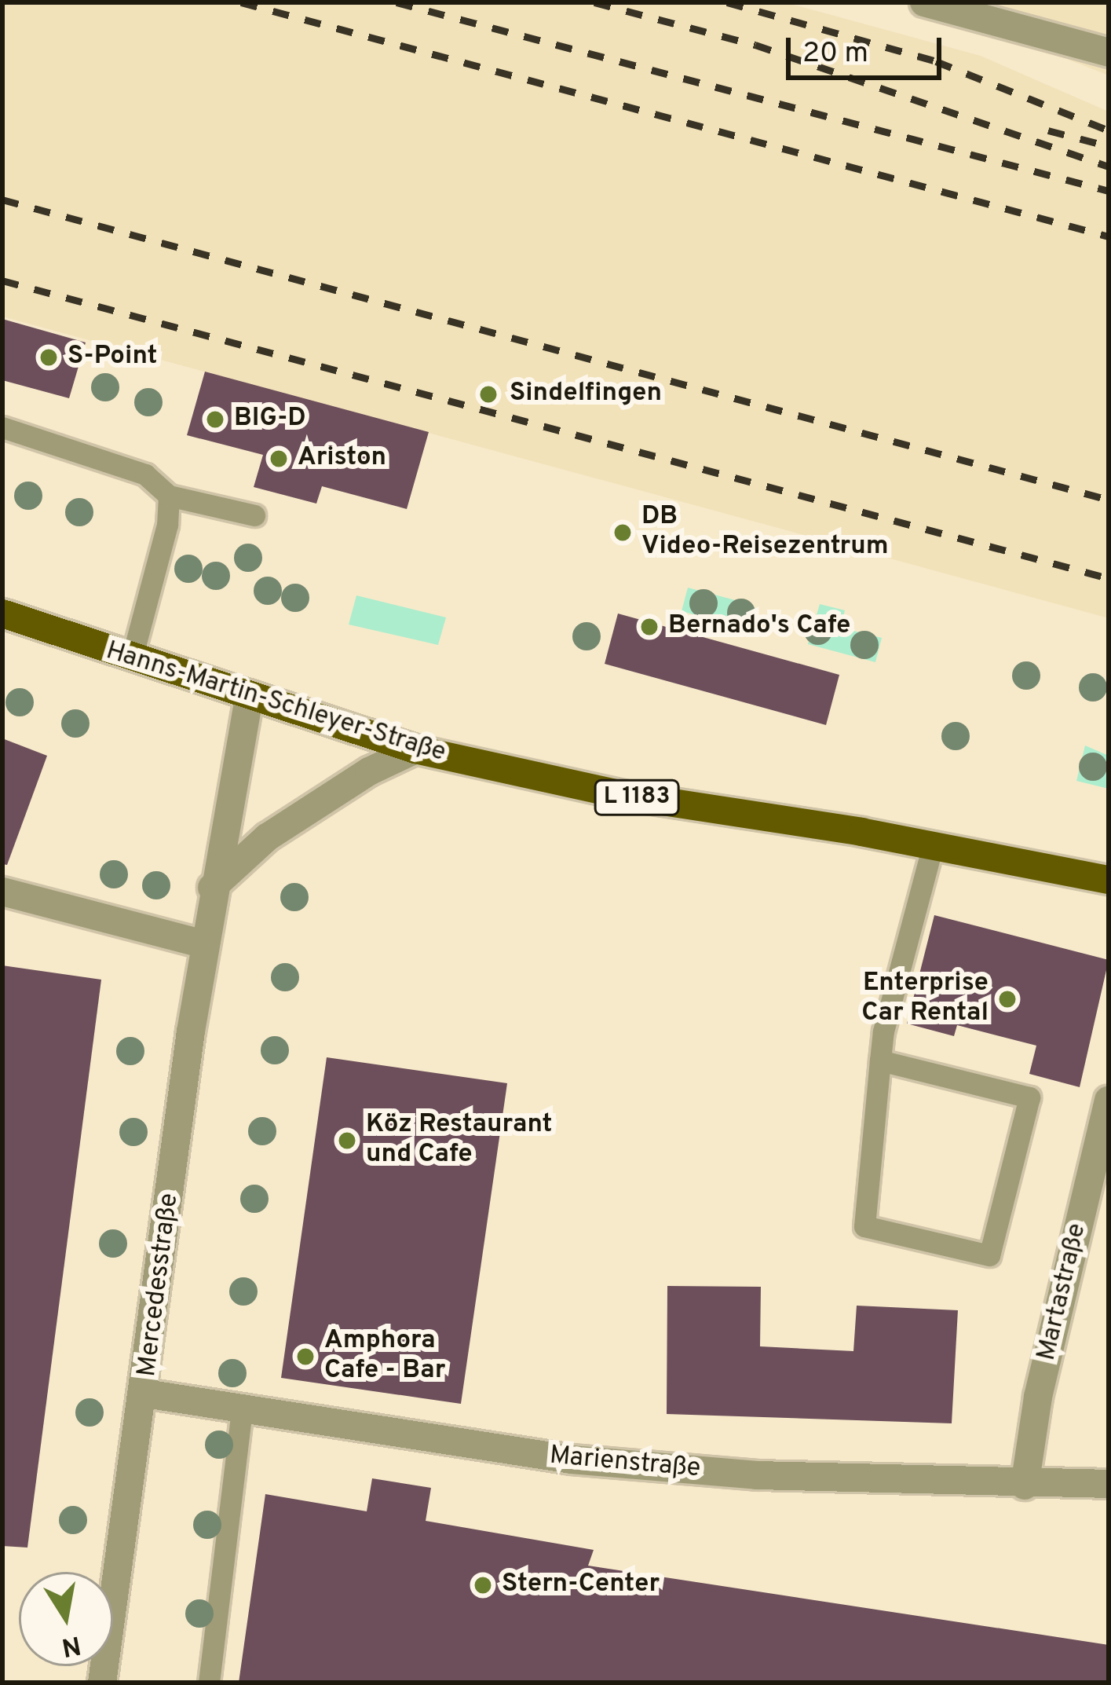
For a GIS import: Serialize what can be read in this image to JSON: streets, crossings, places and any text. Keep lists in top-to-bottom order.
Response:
{
  "streets": {
    "main road": ["Hanns-Martin-Schleyer-Straße", "L 1183"],
    "street": ["Mercedesstraße", "Martastraße", "Marienstraße"]
  },
  "crossings": [
    ["Hanns-Martin-Schleyer-Straße", "Mercedesstraße"],
    ["Mercedesstraße", "Marienstraße"],
    ["Martastraße", "Marienstraße"]
  ],
  "places": [
    "S-Point",
    "Sindelfingen",
    "BIG-D",
    "Ariston",
    "DB Video-Reisezentrum",
    "Bernado's Cafe",
    "Enterprise Car Rental",
    "Köz Restaurant und Cafe",
    "Amphora Cafe - Bar",
    "Stern-Center"
  ],
  "scale_bar": "20 m",
  "north": "bottom"
}
